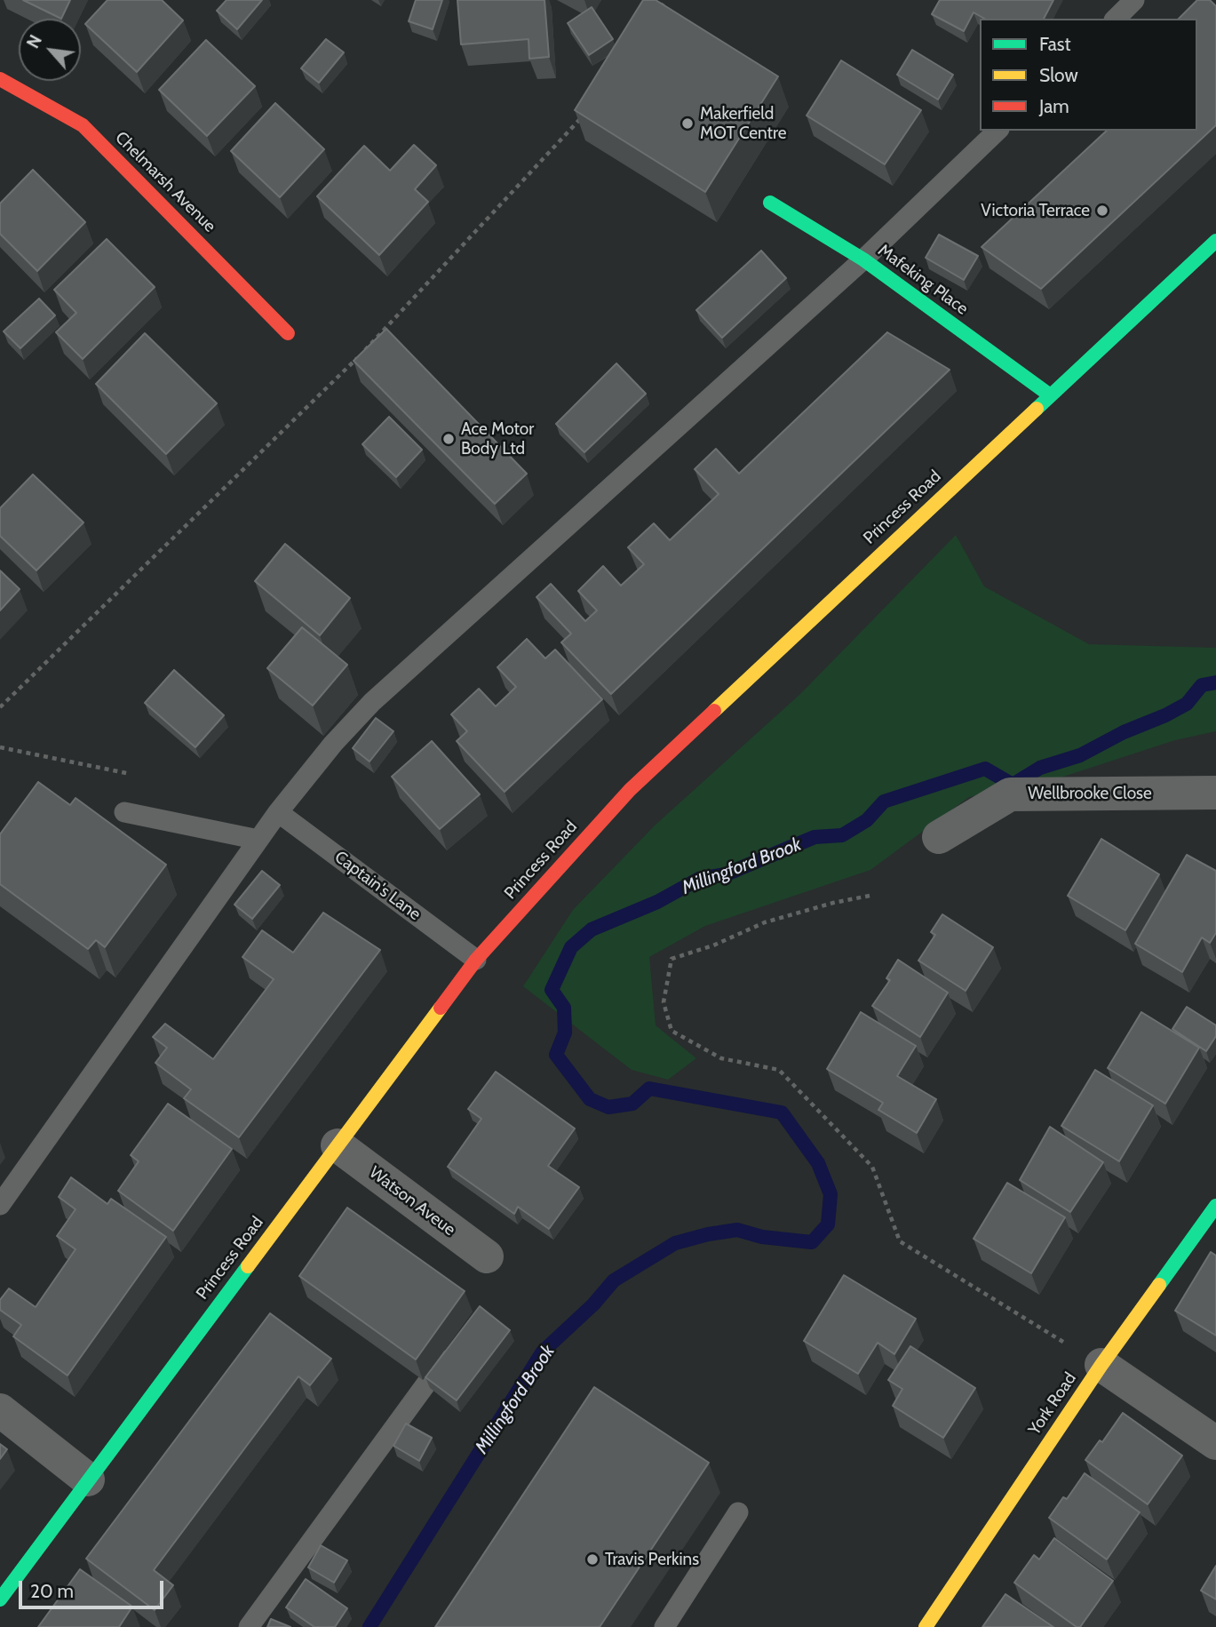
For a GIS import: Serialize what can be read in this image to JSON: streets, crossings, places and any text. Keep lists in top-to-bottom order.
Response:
{
  "streets": {
    "street": [
      "Chelmarsh Avenue",
      "Mafeking Place",
      "Princess Road",
      "Wellbrooke Close",
      "Watson Aveue",
      "York Road"
    ],
    "lane": ["Captain's Lane"]
  },
  "crossings": [
    ["Mafeking Place", "Princess Road"],
    ["Princess Road", "Captain's Lane"],
    ["Princess Road", "Watson Aveue"]
  ],
  "water": ["Millingford Brook"],
  "places": [
    "Makerfield MOT Centre",
    "Victoria Terrace",
    "Ace Motor Body Ltd",
    "Travis Perkins"
  ],
  "legend": ["Fast", "Slow", "Jam"],
  "scale_bar": "20 m",
  "north": "top left"
}
